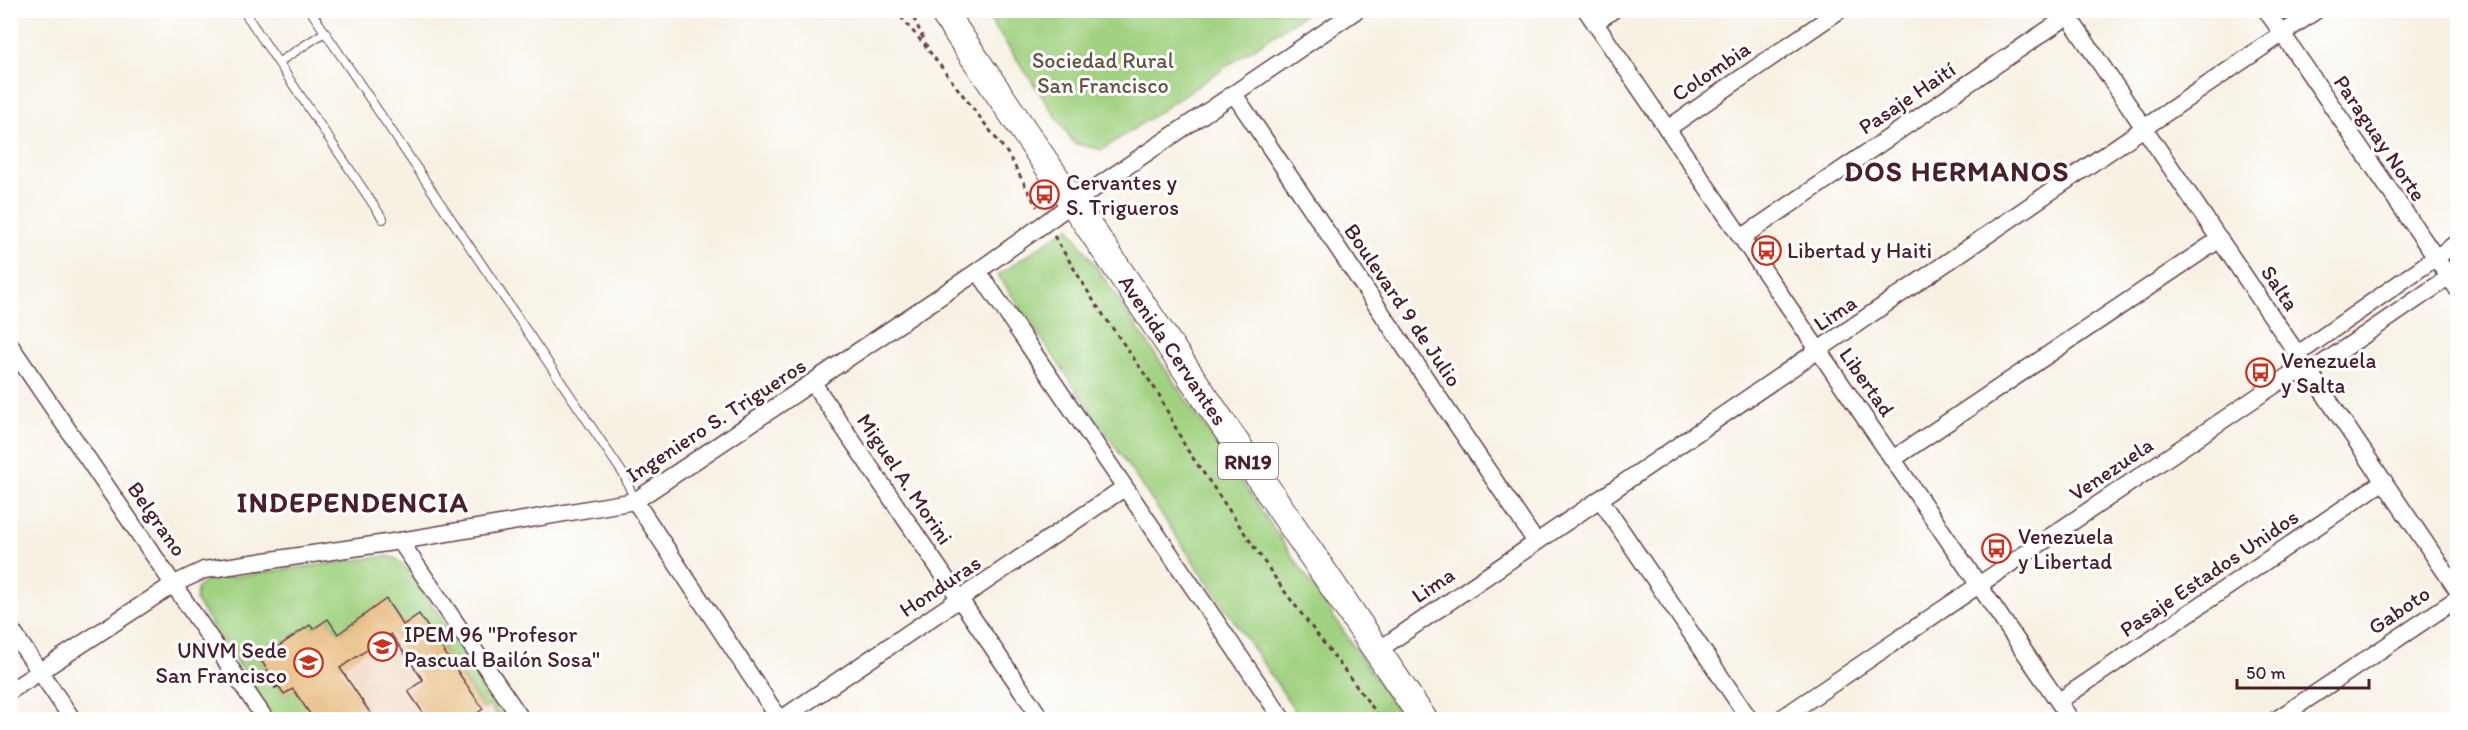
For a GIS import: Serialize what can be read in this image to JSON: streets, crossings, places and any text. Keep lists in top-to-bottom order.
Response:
{
  "streets": {
    "main road": ["Avenida Cervantes", "RN19"],
    "street": [
      "Colombia",
      "Pasaje Haití",
      "Paraguay Norte",
      "Salta",
      "Boulevard 9 de Julio",
      "Lima",
      "Libertad",
      "Ingeniero S. Trigueros",
      "Venezuela",
      "Miguel A. Morini",
      "Belgrano",
      "Pasaje Estados Unidos",
      "Honduras",
      "Gaboto"
    ]
  },
  "crossings": [
    ["Colombia", "Libertad"],
    ["Pasaje Haití", "Salta"],
    ["Pasaje Haití", "Libertad"],
    ["Paraguay Norte", "Lima"],
    ["Paraguay Norte", "Venezuela"],
    ["Salta", "Lima"],
    ["Salta", "Venezuela"],
    ["Salta", "Pasaje Estados Unidos"],
    ["Boulevard 9 de Julio", "Lima"],
    ["Boulevard 9 de Julio", "Ingeniero S. Trigueros"],
    ["Lima", "Avenida Cervantes"],
    ["Lima", "Libertad"],
    ["Avenida Cervantes", "Ingeniero S. Trigueros"],
    ["Libertad", "Venezuela"],
    ["Libertad", "Pasaje Estados Unidos"],
    ["Ingeniero S. Trigueros", "Miguel A. Morini"],
    ["Ingeniero S. Trigueros", "Belgrano"],
    ["Miguel A. Morini", "Honduras"]
  ],
  "districts": ["DOS HERMANOS", "INDEPENDENCIA"],
  "parks": ["Sociedad Rural San Francisco"],
  "places": {
    "bus stop": [
      "Cervantes y S. Trigueros",
      "Libertad y Haiti",
      "Venezuela y Salta",
      "Venezuela y Libertad"
    ],
    "school or university": ["IPEM 96 \"Profesor Pascual Bailón Sosa\"", "UNVM Sede San Francisco"]
  },
  "scale_bar": "50 m"
}
